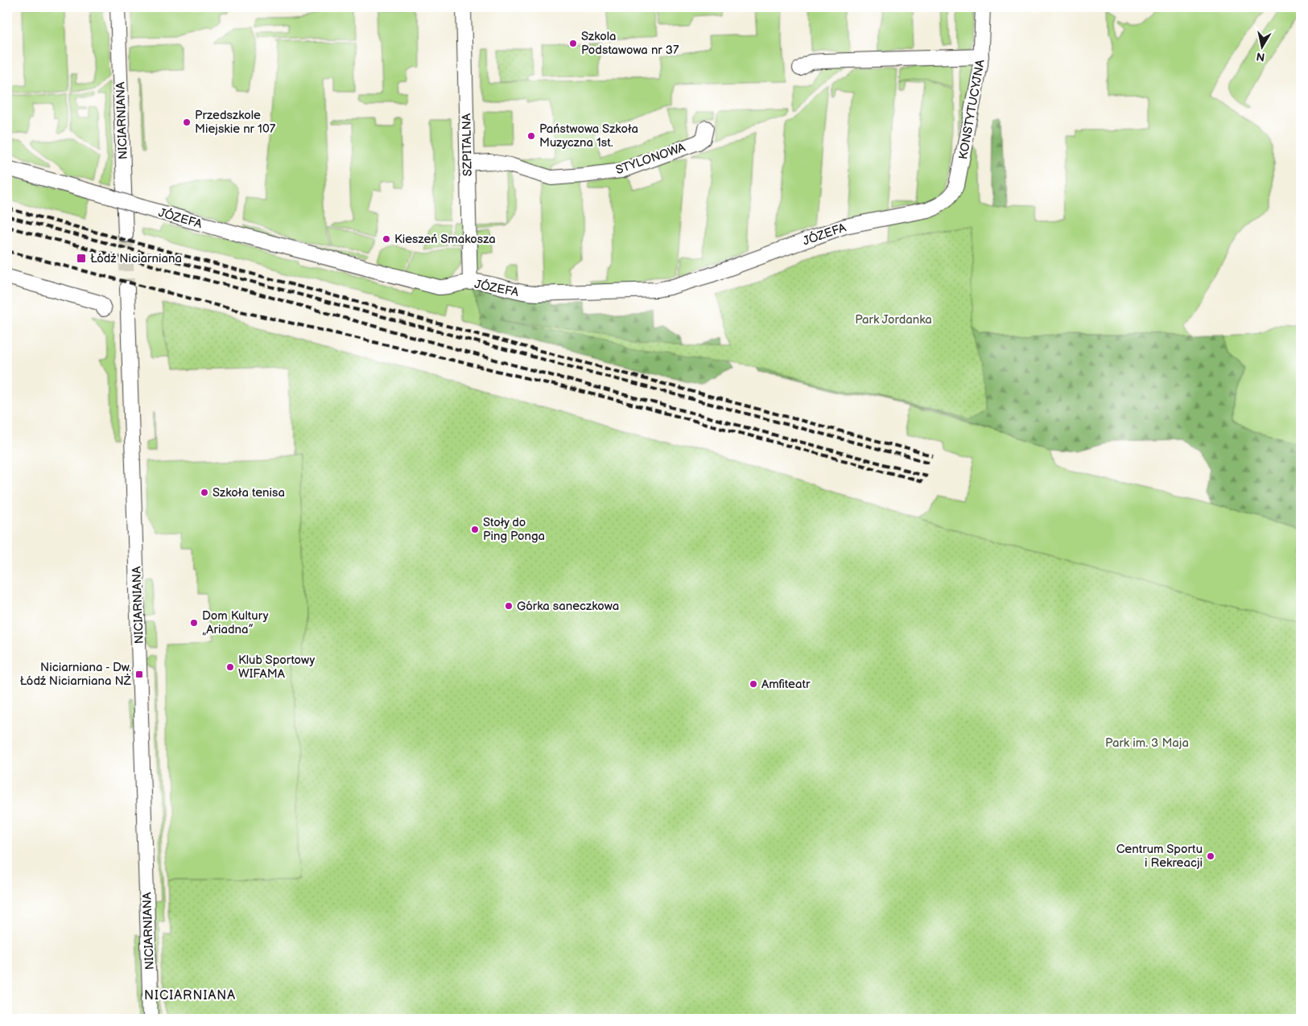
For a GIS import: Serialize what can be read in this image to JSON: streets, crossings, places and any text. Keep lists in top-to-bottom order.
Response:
{
  "streets": {
    "street": [
      "KONSTYTUCYJNA",
      "NICIARNIANA",
      "SZPITALNA",
      "STYLONOWA",
      "JÓZEFA"
    ]
  },
  "crossings": [
    ["KONSTYTUCYJNA", "JÓZEFA"],
    ["SZPITALNA", "STYLONOWA"],
    ["SZPITALNA", "JÓZEFA"]
  ],
  "districts": ["NICIARNIANA"],
  "parks": ["Park Jordanka", "Park im. 3 Maja"],
  "places": {
    "other": [
      "Szkola Podstawowa nr 37",
      "Przedszkole Miejskie nr 107",
      "Państwowa Szkoła Muzyczna 1st.",
      "Kieszeń Smakosza",
      "Szkoła tenisa",
      "Stoły do Ping Ponga",
      "Górka saneczkowa",
      "Dom Kultury „Ariadna”",
      "Klub Sportowy WIFAMA",
      "Amfiteatr",
      "Centrum Sportu i Rekreacji"
    ],
    "transit": ["Łódź Niciarniana", "Niciarniana - Dw. Łódź Niciarniana NŻ"]
  },
  "north": "bottom"
}
